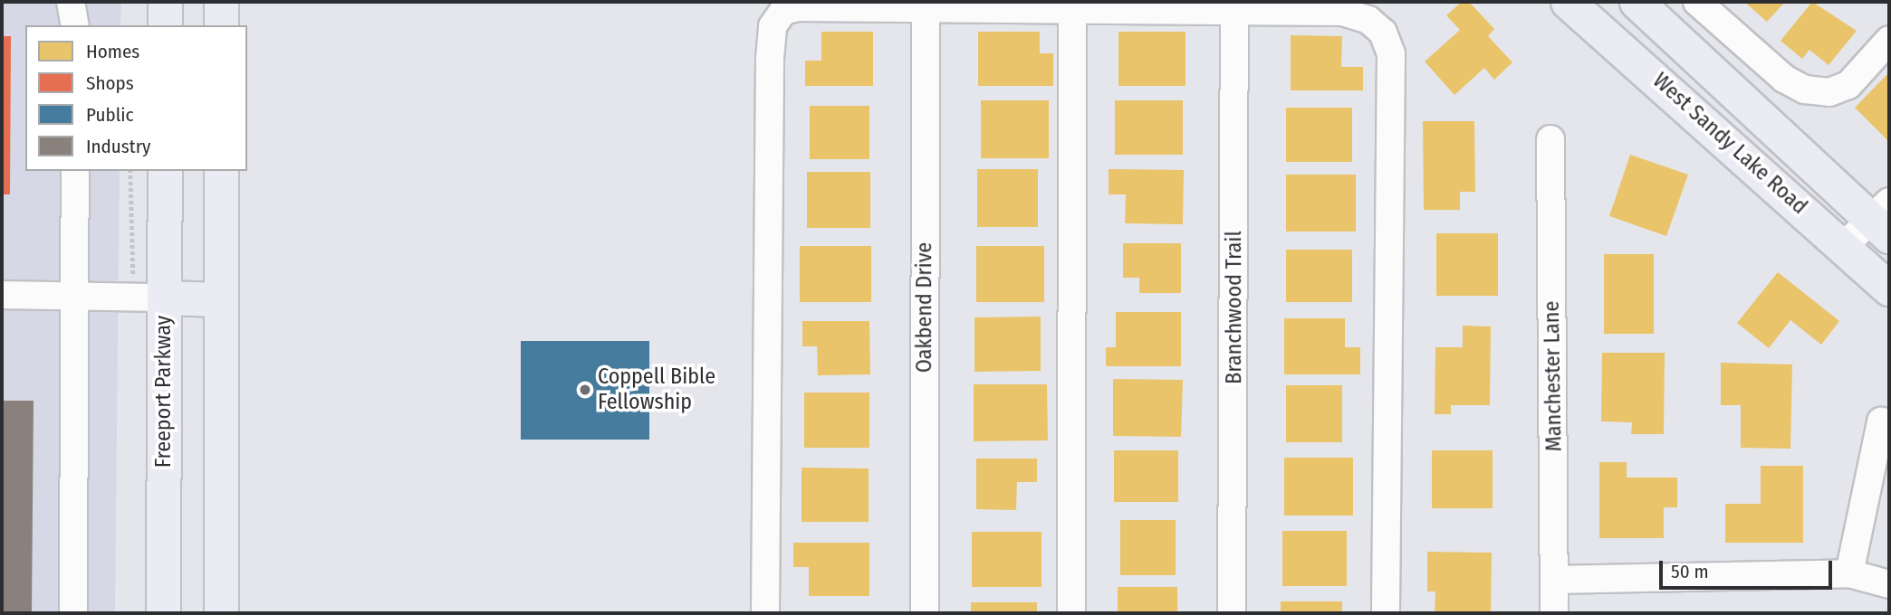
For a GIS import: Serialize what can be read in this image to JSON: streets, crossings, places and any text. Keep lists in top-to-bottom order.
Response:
{
  "streets": {
    "main road": ["West Sandy Lake Road", "Freeport Parkway"],
    "street": ["Oakbend Drive", "Branchwood Trail", "Manchester Lane"]
  },
  "places": ["Coppell Bible Fellowship"],
  "legend": [
    "Homes",
    "Shops",
    "Public",
    "Industry"
  ],
  "scale_bar": "50 m"
}
